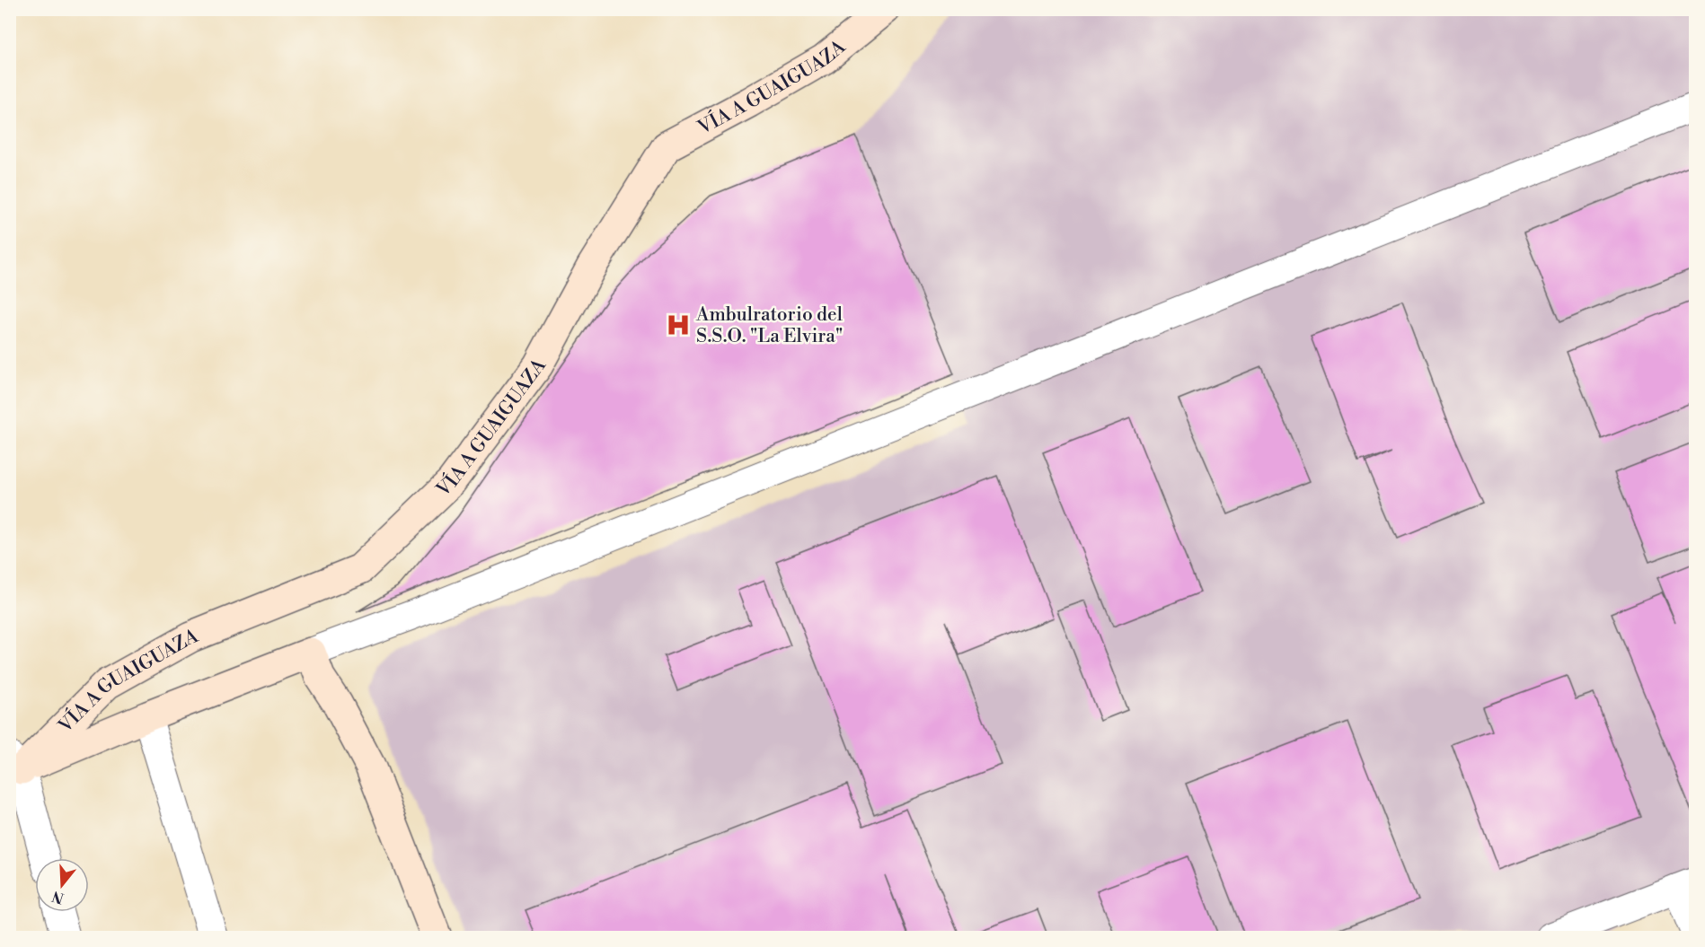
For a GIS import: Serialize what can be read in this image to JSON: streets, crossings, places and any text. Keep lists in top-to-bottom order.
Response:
{
  "streets": {
    "main road": ["VÍA A GUAIGUAZA"]
  },
  "places": {
    "hospital": ["Ambulratorio del S.S.O. \"La Elvira\""]
  },
  "north": "bottom"
}
